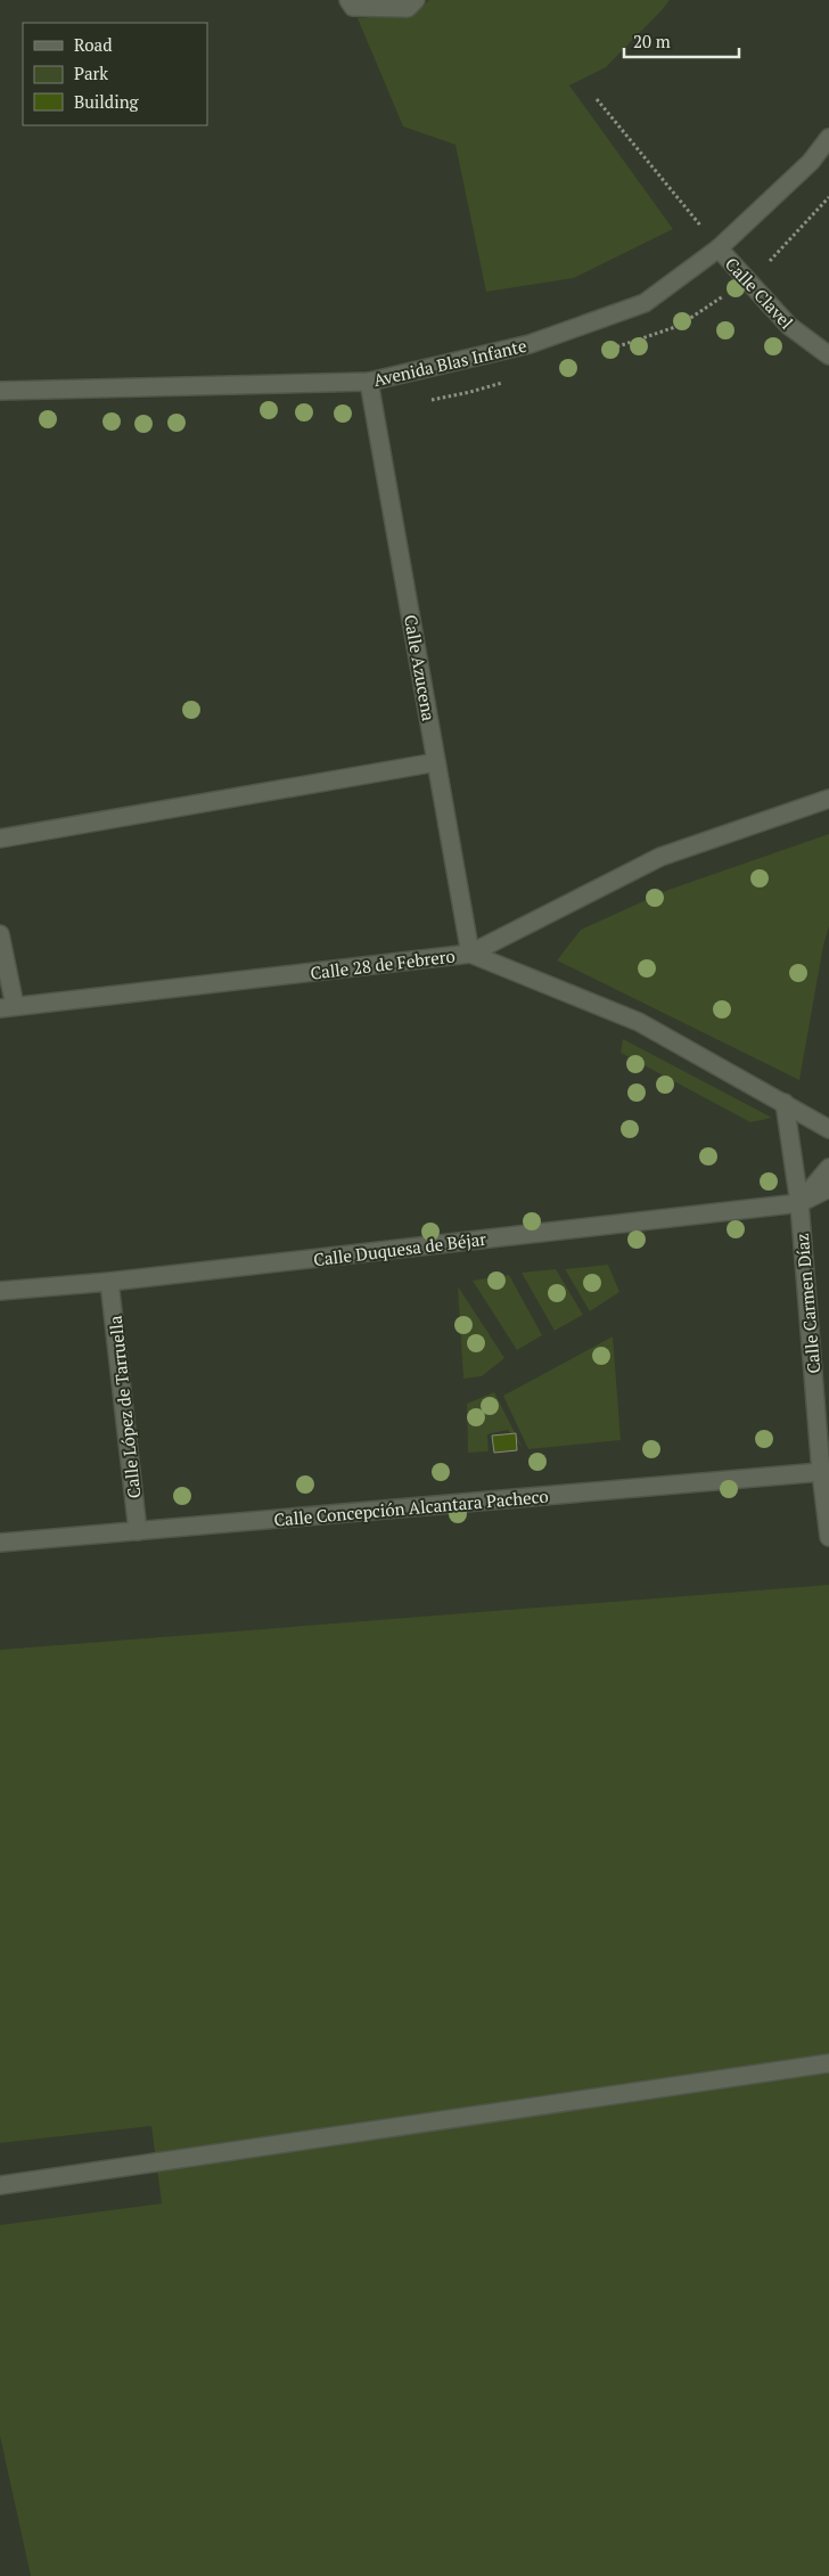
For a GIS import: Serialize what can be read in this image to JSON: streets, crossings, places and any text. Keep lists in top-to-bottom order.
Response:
{
  "streets": {
    "street": [
      "Calle Clavel",
      "Avenida Blas Infante",
      "Calle Azucena",
      "Calle 28 de Febrero",
      "Calle Duquesa de Béjar",
      "Calle Carmen Díaz",
      "Calle López de Tarruella",
      "Calle Concepción Alcantara Pacheco"
    ]
  },
  "crossings": [
    ["Calle Clavel", "Avenida Blas Infante"],
    ["Avenida Blas Infante", "Calle Azucena"],
    ["Calle Azucena", "Calle 28 de Febrero"],
    ["Calle 28 de Febrero", "Calle Carmen Díaz"],
    ["Calle Duquesa de Béjar", "Calle Carmen Díaz"],
    ["Calle Duquesa de Béjar", "Calle López de Tarruella"],
    ["Calle Carmen Díaz", "Calle Concepción Alcantara Pacheco"],
    ["Calle López de Tarruella", "Calle Concepción Alcantara Pacheco"]
  ],
  "legend": ["Road", "Park", "Building"],
  "scale_bar": "20 m"
}
